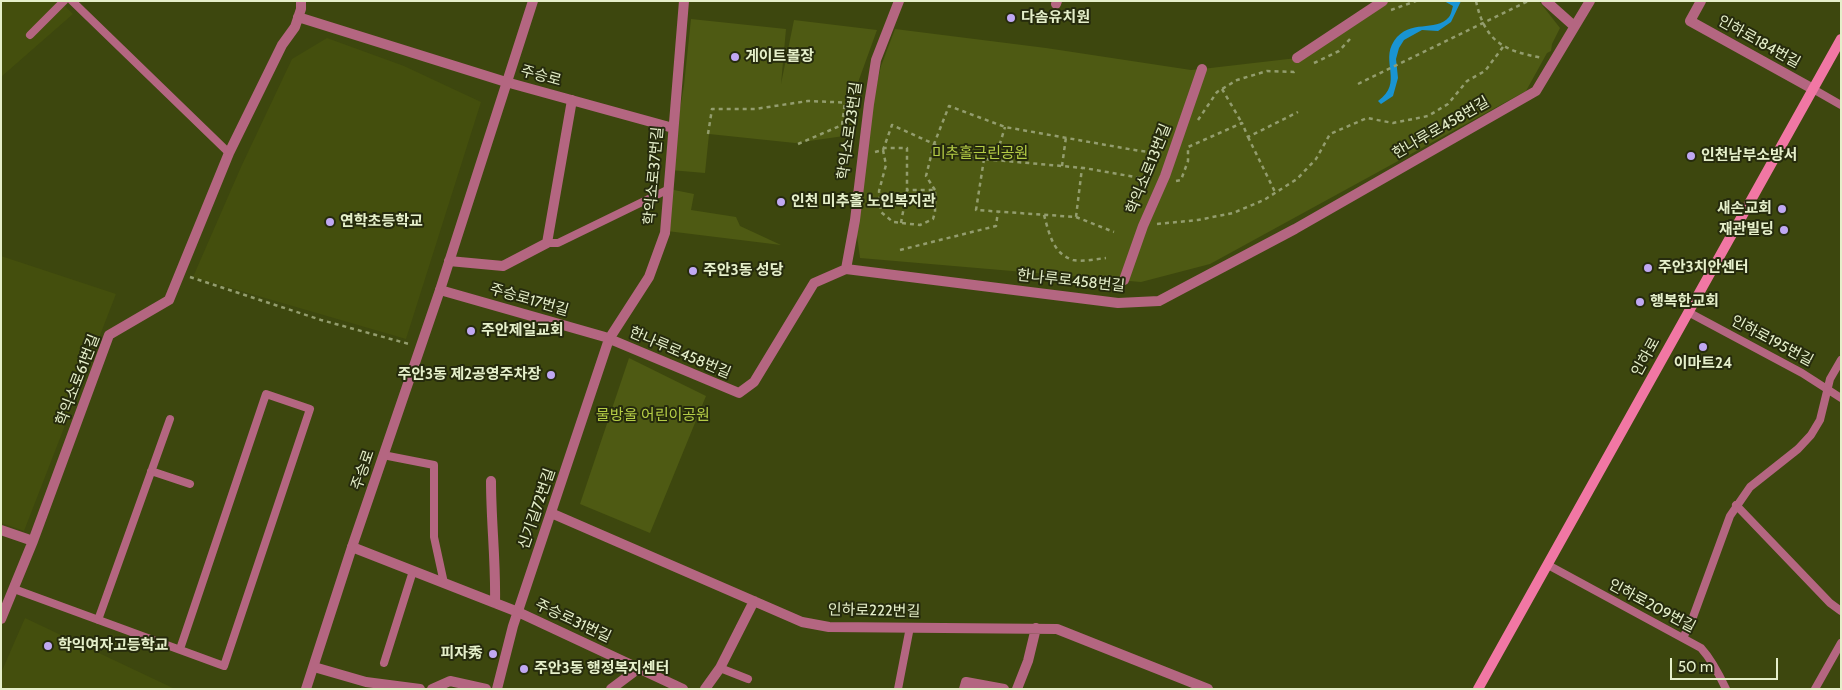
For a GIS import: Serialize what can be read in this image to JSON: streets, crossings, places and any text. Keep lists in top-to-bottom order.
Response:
{
  "streets": {
    "main road": ["인하로"],
    "street": [
      "인하로184번길",
      "주승로",
      "한나루로458번길",
      "학익소로23번길",
      "학익소로13번길",
      "학익소로37번길",
      "주승로17번길",
      "학익소로61번길",
      "신기길72번길",
      "인하로222번길",
      "주승로31번길"
    ],
    "lane": ["인하로195번길", "인하로209번길"]
  },
  "crossings": [
    ["인하로184번길", "인하로"],
    ["주승로", "주승로17번길"],
    ["주승로", "주승로31번길"],
    ["한나루로458번길", "학익소로23번길"],
    ["한나루로458번길", "학익소로37번길"],
    ["한나루로458번길", "주승로17번길"],
    ["한나루로458번길", "신기길72번길"],
    ["학익소로37번길", "주승로17번길"],
    ["학익소로37번길", "신기길72번길"],
    ["주승로17번길", "신기길72번길"],
    ["인하로195번길", "인하로"],
    ["인하로", "인하로209번길"],
    ["신기길72번길", "인하로222번길"],
    ["신기길72번길", "주승로31번길"]
  ],
  "parks": ["미추홀근린공원", "물방울 어린이공원"],
  "places": [
    "다솜유치원",
    "게이트볼장",
    "인천남부소방서",
    "인천 미추홀 노인복지관",
    "새손교회",
    "연학초등학교",
    "재관빌딩",
    "주안3치안센터",
    "주안3동 성당",
    "행복한교회",
    "주안제일교회",
    "이마트24",
    "주안3동 제2공영주차장",
    "학익여자고등학교",
    "피자秀",
    "주안3동 행정복지센터"
  ],
  "scale_bar": "50 m"
}
